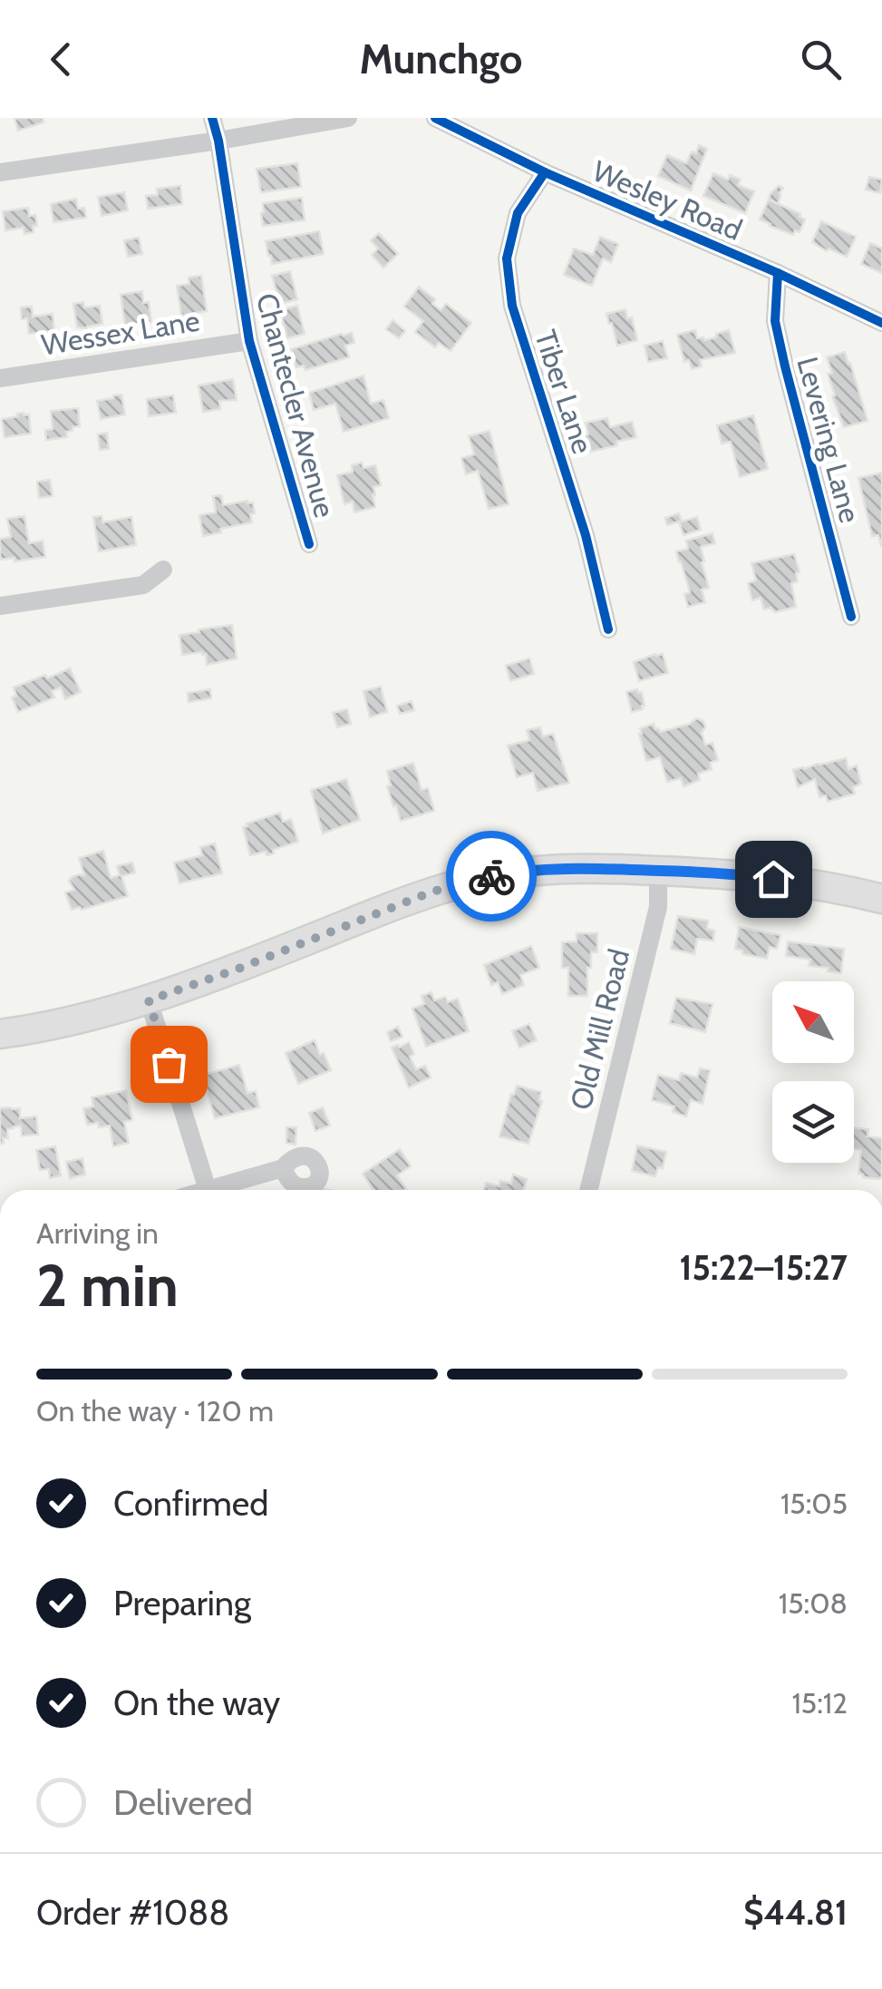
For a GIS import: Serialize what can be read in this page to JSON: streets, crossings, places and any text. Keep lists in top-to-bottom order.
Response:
{
  "streets": {
    "street": [
      "Wesley Road",
      "Wessex Lane",
      "Tiber Lane",
      "Chantecler Avenue",
      "Levering Lane",
      "Old Mill Road"
    ]
  },
  "crossings": [
    ["Wesley Road", "Tiber Lane"],
    ["Wesley Road", "Levering Lane"],
    ["Wessex Lane", "Chantecler Avenue"]
  ],
  "north": "top left",
  "page": {
    "header": "Munchgo",
    "heading": ["2 min", "Arriving in", "15:22–15:27"],
    "panel": ["Order #1088", "$44.81"],
    "bar": "On the way · 120 m",
    "list": [
      ["Confirmed", "15:05"],
      ["Preparing", "15:08"],
      ["On the way", "15:12"],
      "Delivered"
    ]
  }
}
